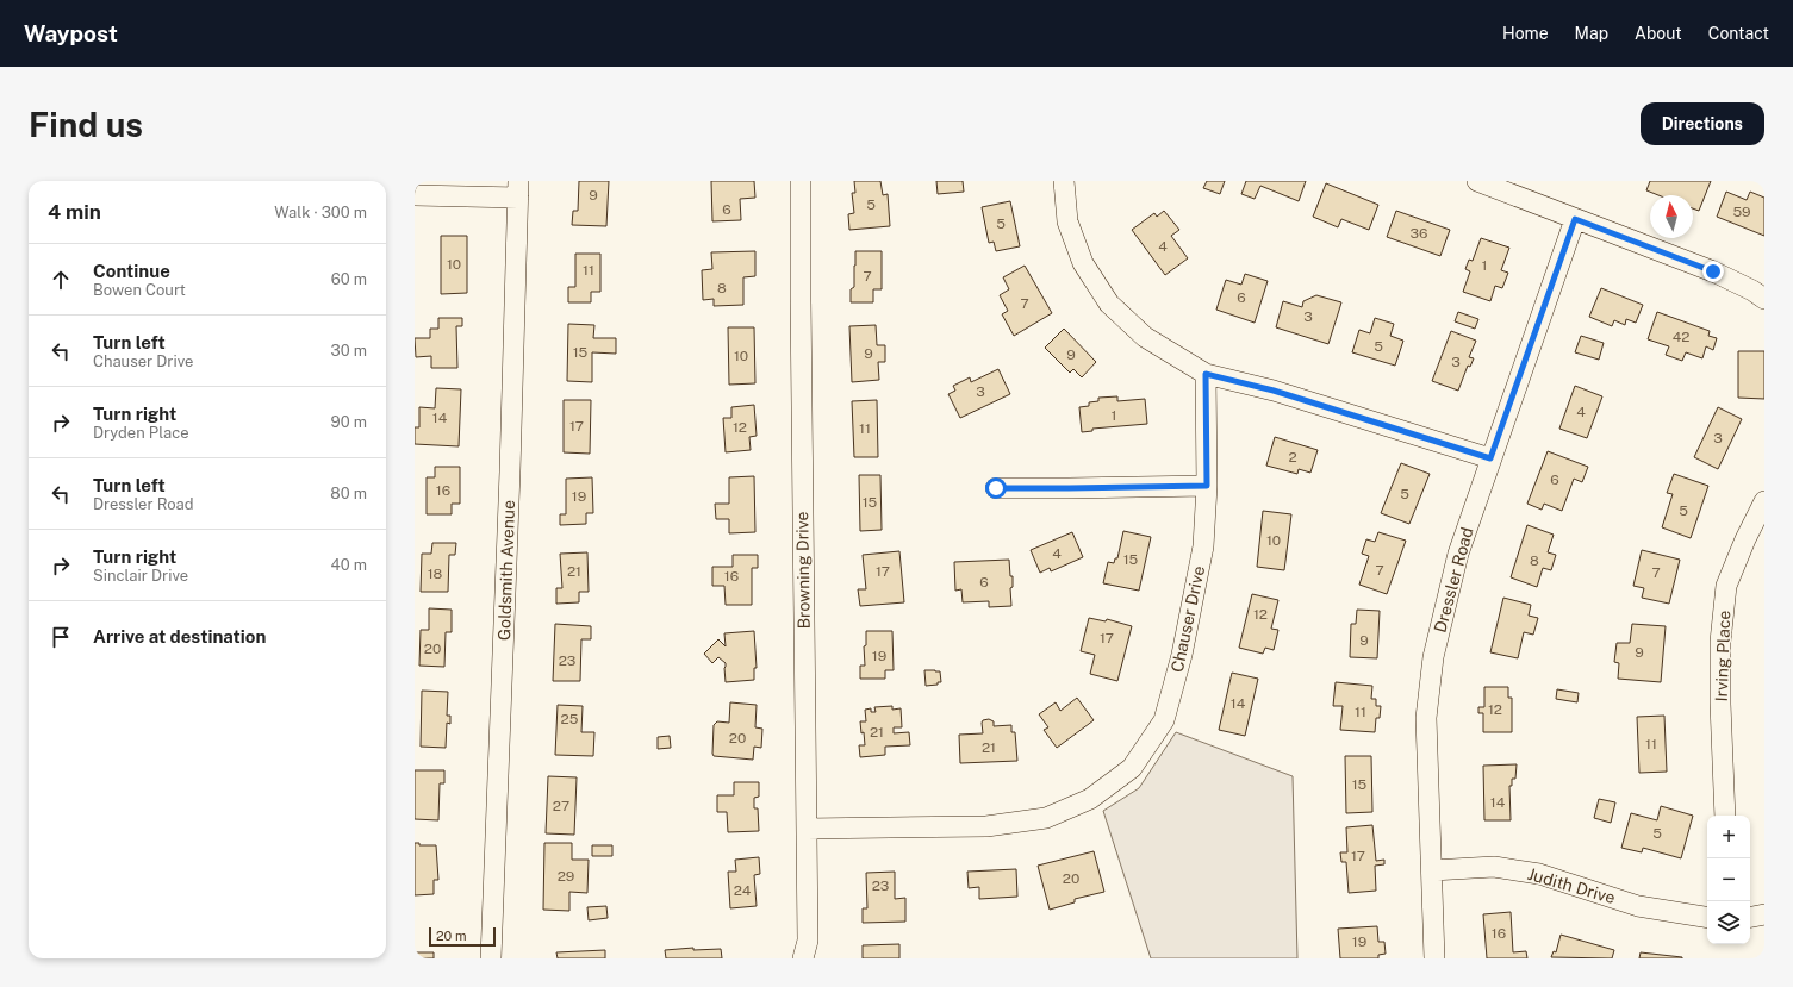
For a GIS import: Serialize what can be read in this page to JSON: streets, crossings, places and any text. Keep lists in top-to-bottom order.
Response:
{
  "streets": {
    "street": [
      "Goldsmith Avenue",
      "Browning Drive",
      "Dressler Road",
      "Chauser Drive",
      "Irving Place",
      "Judith Drive"
    ]
  },
  "crossings": [
    ["Browning Drive", "Chauser Drive"],
    ["Dressler Road", "Judith Drive"]
  ],
  "house_numbers": [
    "9",
    "5",
    "6",
    "59",
    "5",
    "36",
    "4",
    "10",
    "1",
    "11",
    "7",
    "8",
    "6",
    "7",
    "3",
    "42",
    "5",
    "15",
    "9",
    "9",
    "10",
    "3",
    "3",
    "4",
    "1",
    "14",
    "17",
    "12",
    "11",
    "3",
    "2",
    "6",
    "16",
    "5",
    "19",
    "15",
    "5",
    "10",
    "4",
    "15",
    "8",
    "7",
    "21",
    "17",
    "7",
    "18",
    "16",
    "6",
    "12",
    "17",
    "9",
    "20",
    "9",
    "19",
    "23",
    "14",
    "12",
    "11",
    "25",
    "21",
    "20",
    "11",
    "21",
    "15",
    "14",
    "27",
    "5",
    "17",
    "29",
    "20",
    "23",
    "24",
    "16",
    "19"
  ],
  "scale_bar": "20 m",
  "north": "top",
  "page": {
    "header": "Waypost",
    "nav": [
      "Home",
      "Map",
      "About",
      "Contact"
    ],
    "buttons": "Directions",
    "title": "Find us",
    "heading": ["4 min", "Walk · 300 m"],
    "list": [
      ["Continue", "Bowen Court", "60 m"],
      ["Turn left", "Chauser Drive", "30 m"],
      ["Turn right", "Dryden Place", "90 m"],
      ["Turn left", "Dressler Road", "80 m"],
      ["Turn right", "Sinclair Drive", "40 m"],
      "Arrive at destination"
    ],
    "map_buttons": ["+", "−"],
    "scale": "20 m"
  }
}
